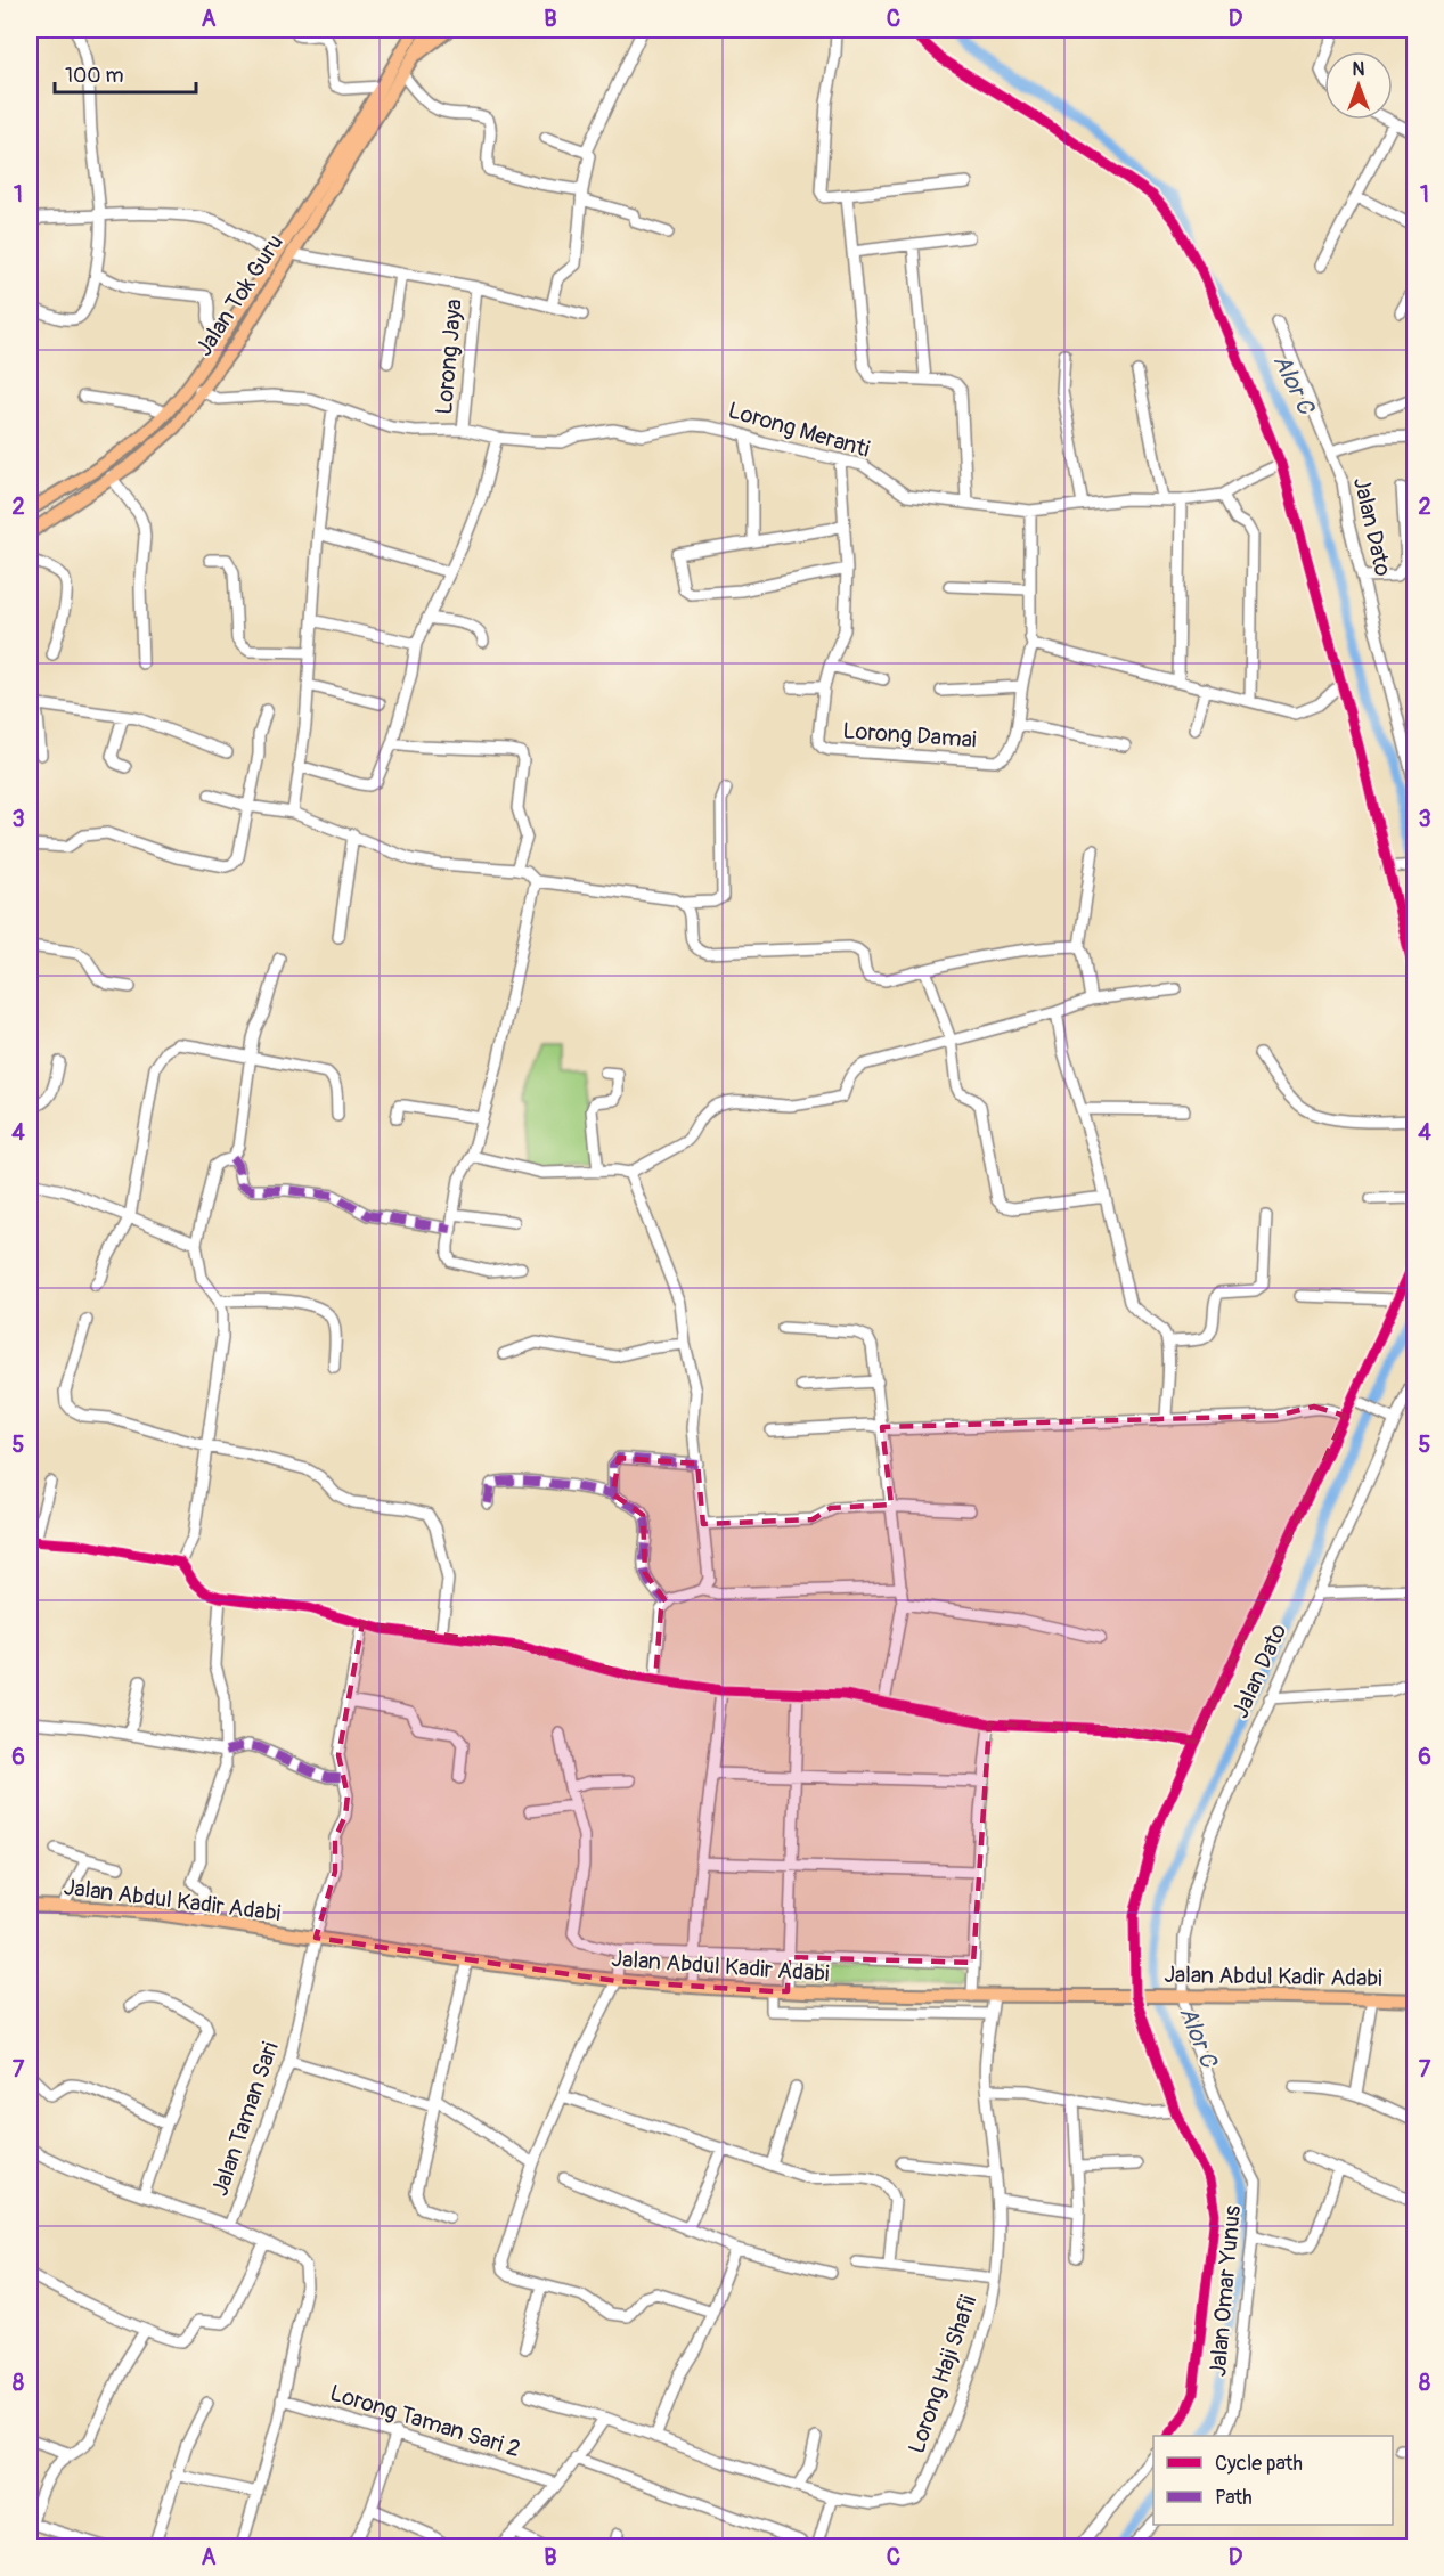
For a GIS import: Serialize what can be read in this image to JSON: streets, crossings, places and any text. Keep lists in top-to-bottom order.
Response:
{
  "streets": {
    "main road": ["Jalan Tok Guru", "Jalan Abdul Kadir Adabi"],
    "street": [
      "Lorong Jaya",
      "Lorong Meranti",
      "Jalan Dato",
      "Lorong Damai",
      "Jalan Taman Sari",
      "Jalan Omar Yunus",
      "Lorong Haji Shafii",
      "Lorong Taman Sari 2"
    ]
  },
  "crossings": [
    ["Jalan Tok Guru", "Lorong Meranti"],
    ["Lorong Jaya", "Lorong Meranti"],
    ["Lorong Meranti", "Lorong Damai"],
    ["Jalan Dato", "Jalan Abdul Kadir Adabi"],
    ["Jalan Dato", "Jalan Omar Yunus"],
    ["Jalan Abdul Kadir Adabi", "Jalan Taman Sari"],
    ["Jalan Abdul Kadir Adabi", "Jalan Omar Yunus"],
    ["Jalan Abdul Kadir Adabi", "Lorong Haji Shafii"],
    ["Jalan Taman Sari", "Lorong Taman Sari 2"]
  ],
  "water": ["Alor C"],
  "legend": ["Cycle path", "Path"],
  "scale_bar": "100 m",
  "north": "top",
  "grid": {
    "columns": [
      "A",
      "B",
      "C",
      "D"
    ],
    "rows": [
      "1",
      "2",
      "3",
      "4",
      "5",
      "6",
      "7",
      "8"
    ]
  }
}
